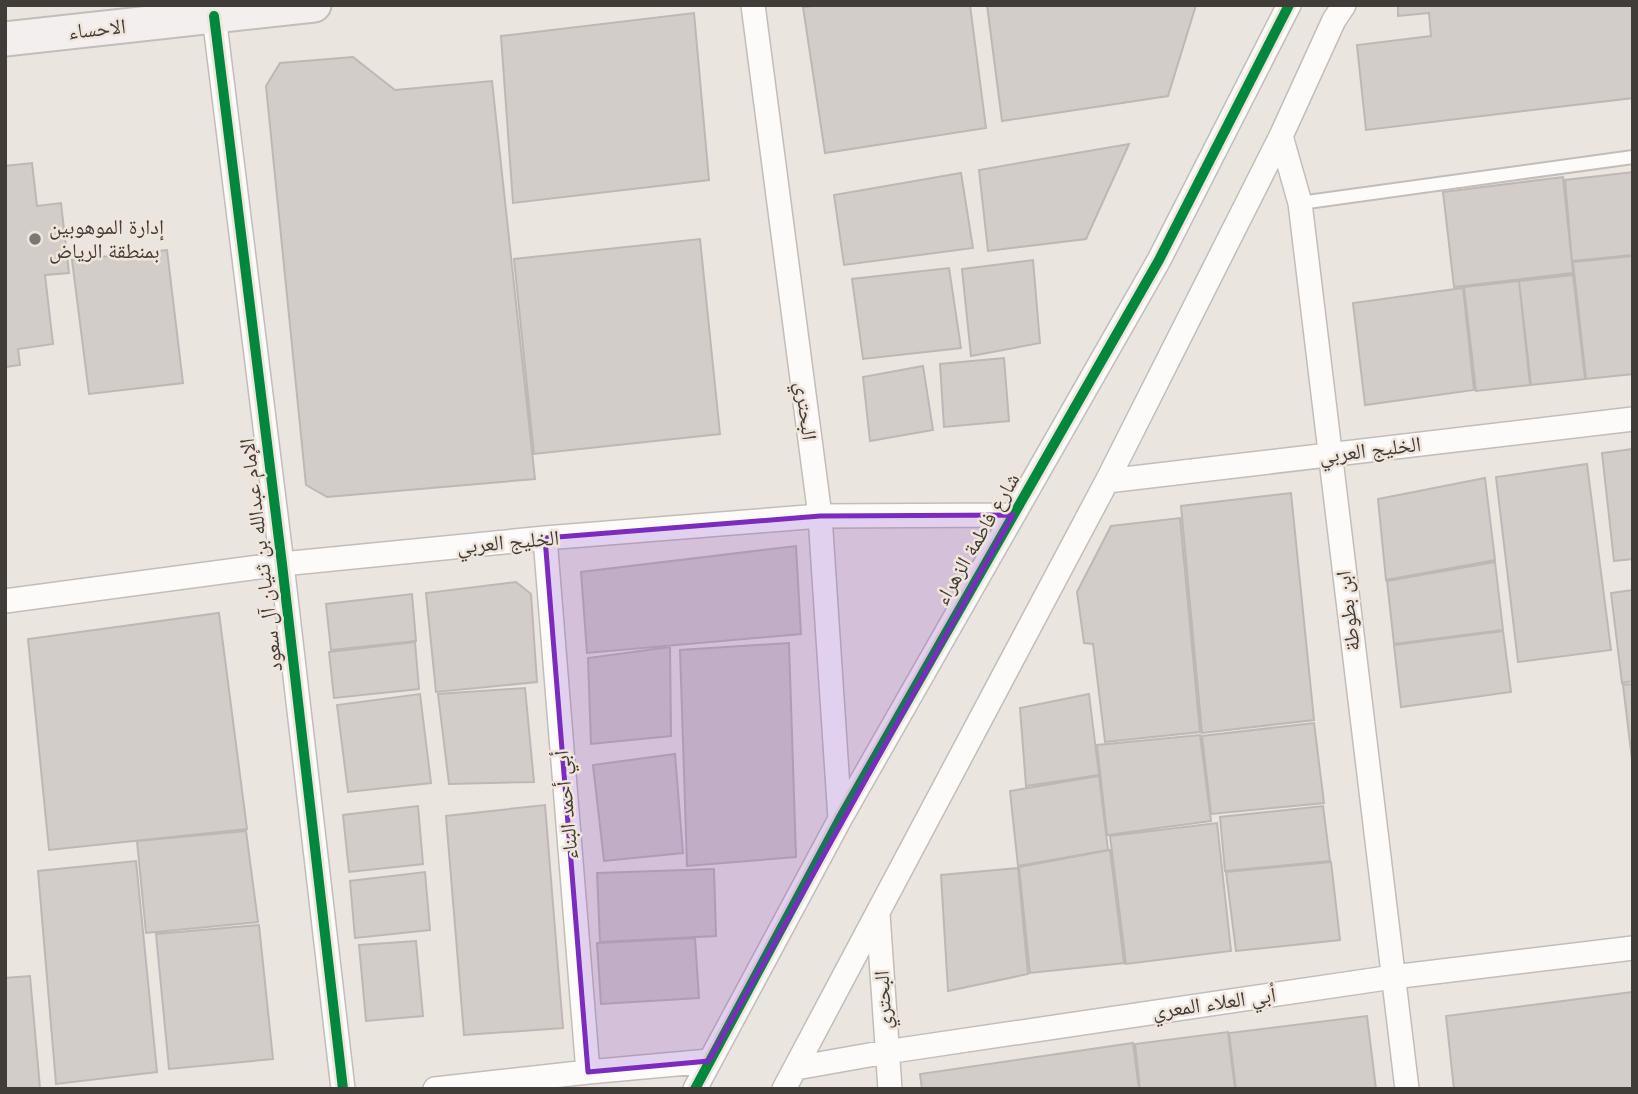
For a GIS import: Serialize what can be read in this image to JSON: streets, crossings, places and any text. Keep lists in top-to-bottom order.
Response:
{
  "streets": {
    "main road": ["الاحساء"],
    "street": [
      "البحتري",
      "الخليج العربي",
      "شارع فاطمة الزهراء",
      "الإمام عبدالله بن ثنيان آل سعود",
      "ابن بطوطة",
      "أبي أحمد البناء",
      "أبي العلاء المعري"
    ]
  },
  "crossings": [
    ["الاحساء", "الإمام عبدالله بن ثنيان آل سعود"],
    ["البحتري", "الخليج العربي"],
    ["البحتري", "شارع فاطمة الزهراء"],
    ["البحتري", "أبي العلاء المعري"],
    ["الخليج العربي", "شارع فاطمة الزهراء"],
    ["الخليج العربي", "الإمام عبدالله بن ثنيان آل سعود"],
    ["الخليج العربي", "ابن بطوطة"],
    ["الخليج العربي", "أبي أحمد البناء"],
    ["ابن بطوطة", "أبي العلاء المعري"]
  ],
  "places": ["إدارة الموهوبين بمنطقة الرياض"]
}
